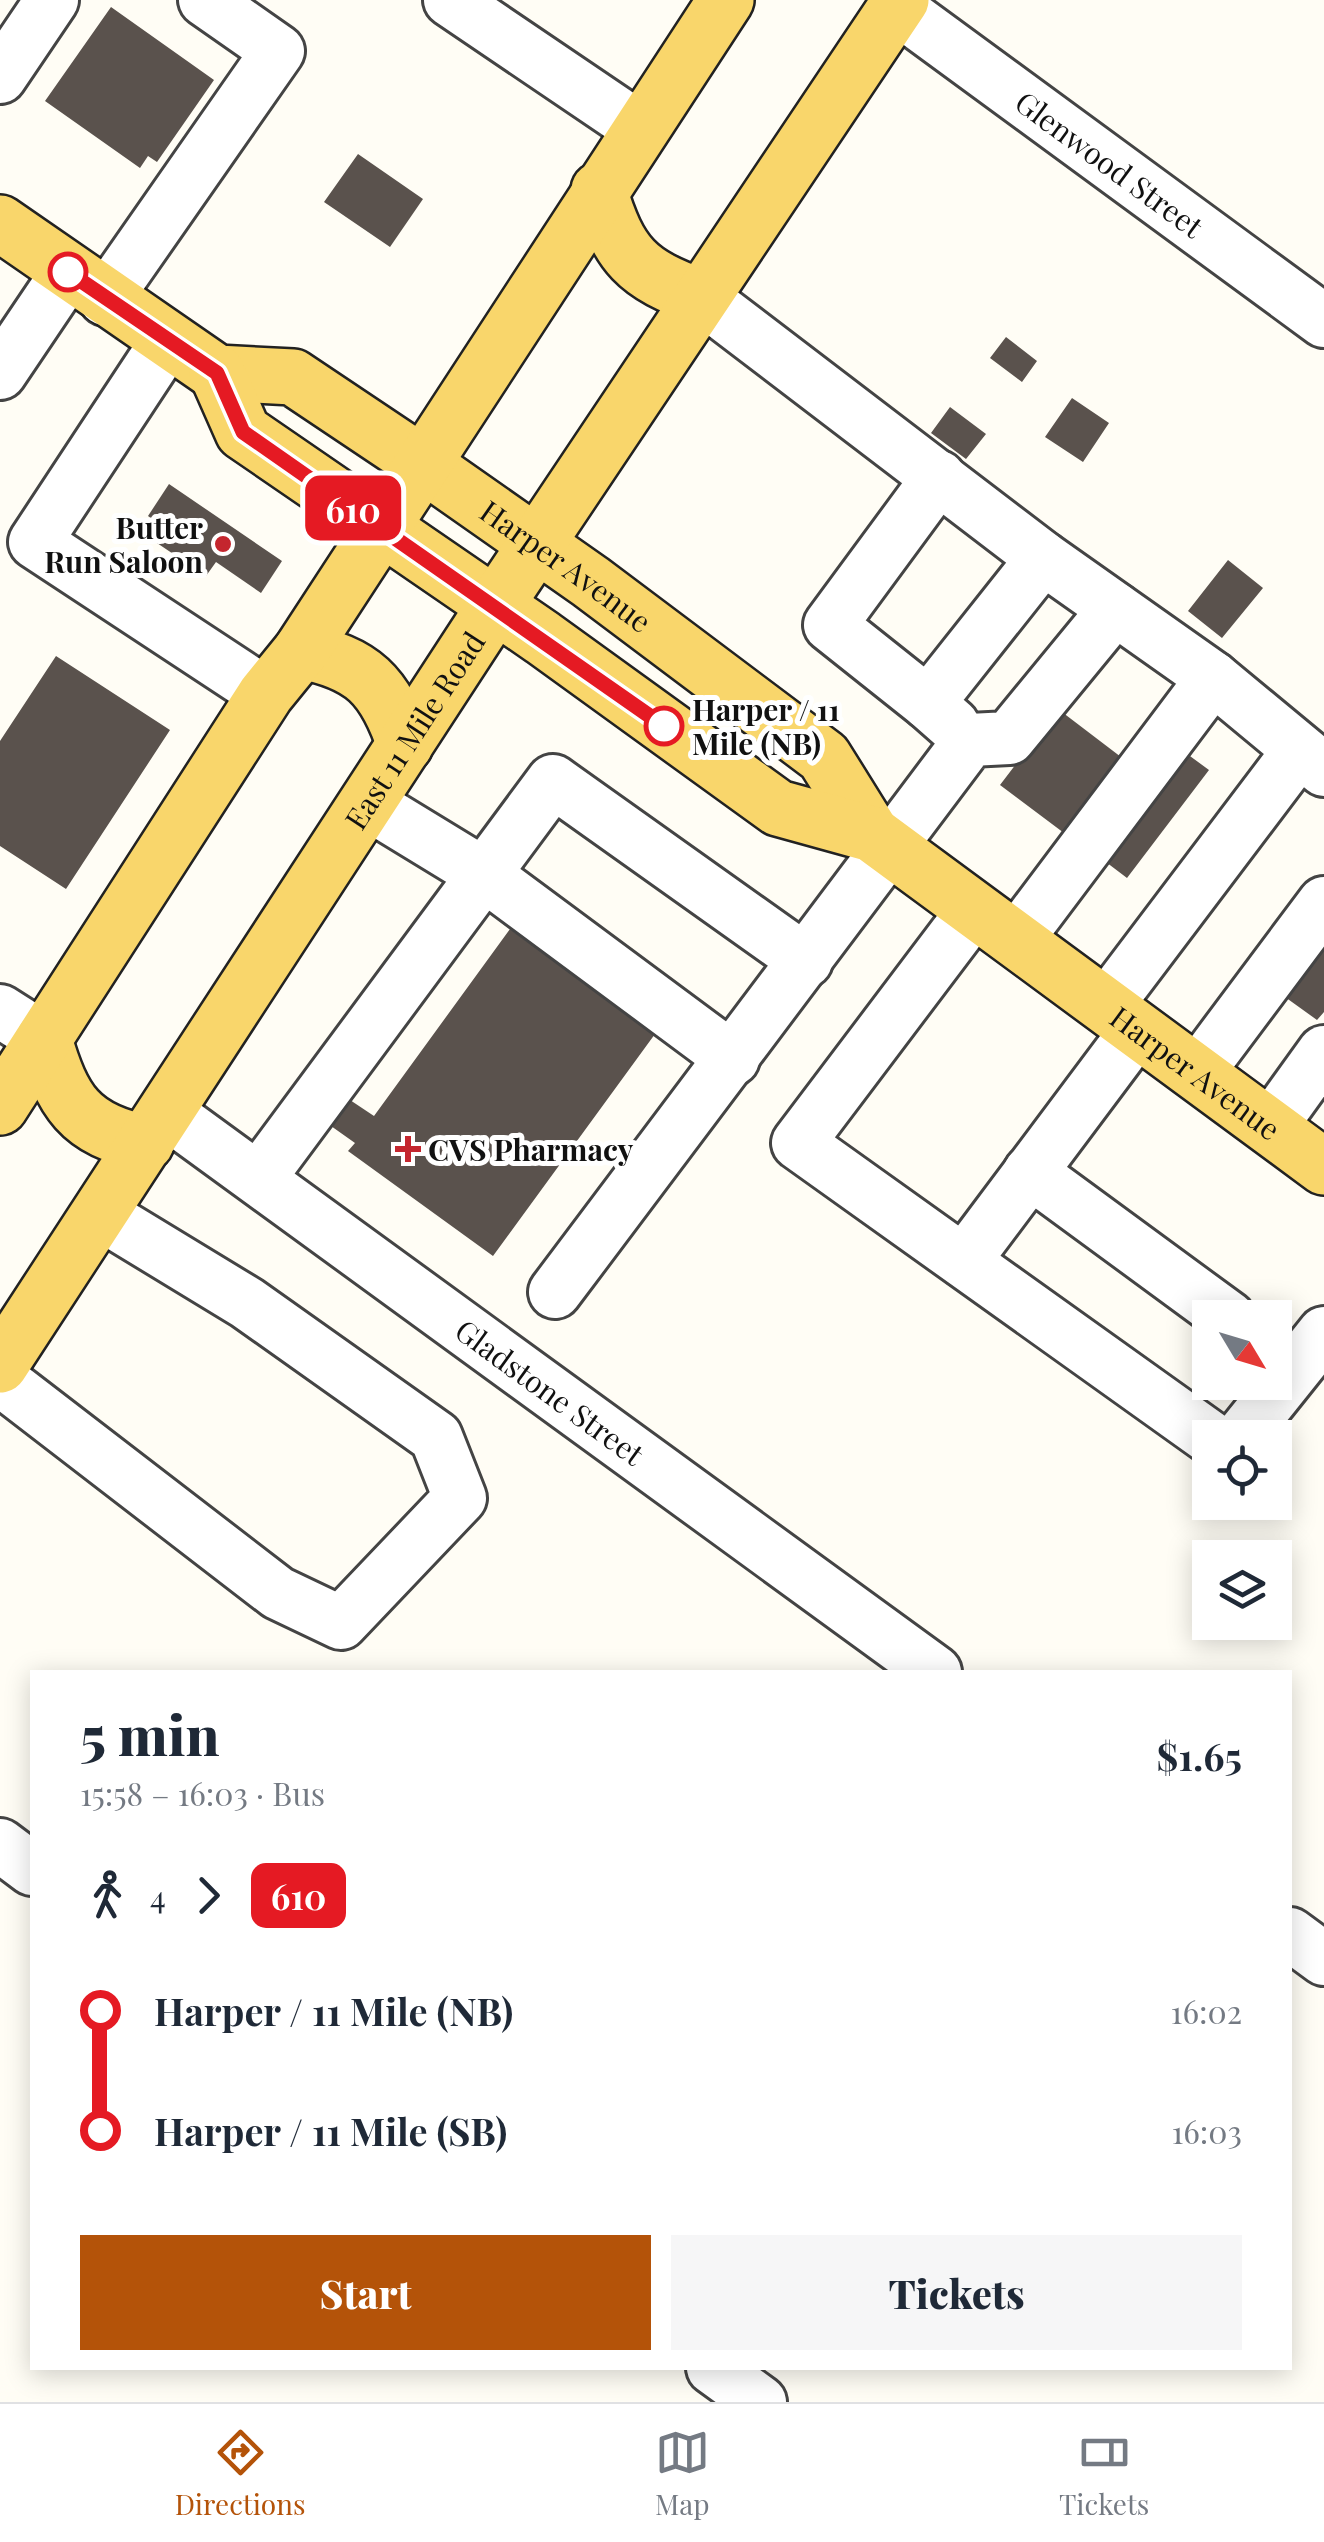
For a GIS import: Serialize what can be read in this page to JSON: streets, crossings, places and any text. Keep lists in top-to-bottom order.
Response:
{
  "streets": {
    "main road": ["Harper Avenue", "East 11 Mile Road"],
    "street": ["Glenwood Street", "Gladstone Street"]
  },
  "crossings": [
    ["Glenwood Street", "East 11 Mile Road"],
    ["Harper Avenue", "East 11 Mile Road"],
    ["East 11 Mile Road", "Gladstone Street"]
  ],
  "places": {
    "other": ["Butter Run Saloon", "Harper / 11 Mile (NB)"],
    "health": ["CVS Pharmacy"]
  },
  "lines": ["bus line 610"],
  "north": "bottom right",
  "page": {
    "on_map": "610",
    "heading": ["5 min", "15:58 – 16:03 · Bus", "$1.65"],
    "legs": ["4", "610"],
    "list": [
      {
        "name": "Harper / 11 Mile (NB)",
        "value": "16:02"
      },
      {
        "name": "Harper / 11 Mile (SB)",
        "value": "16:03"
      }
    ],
    "buttons": ["Start", "Tickets"],
    "tabs": ["Directions", "Map", "Tickets"]
  }
}
